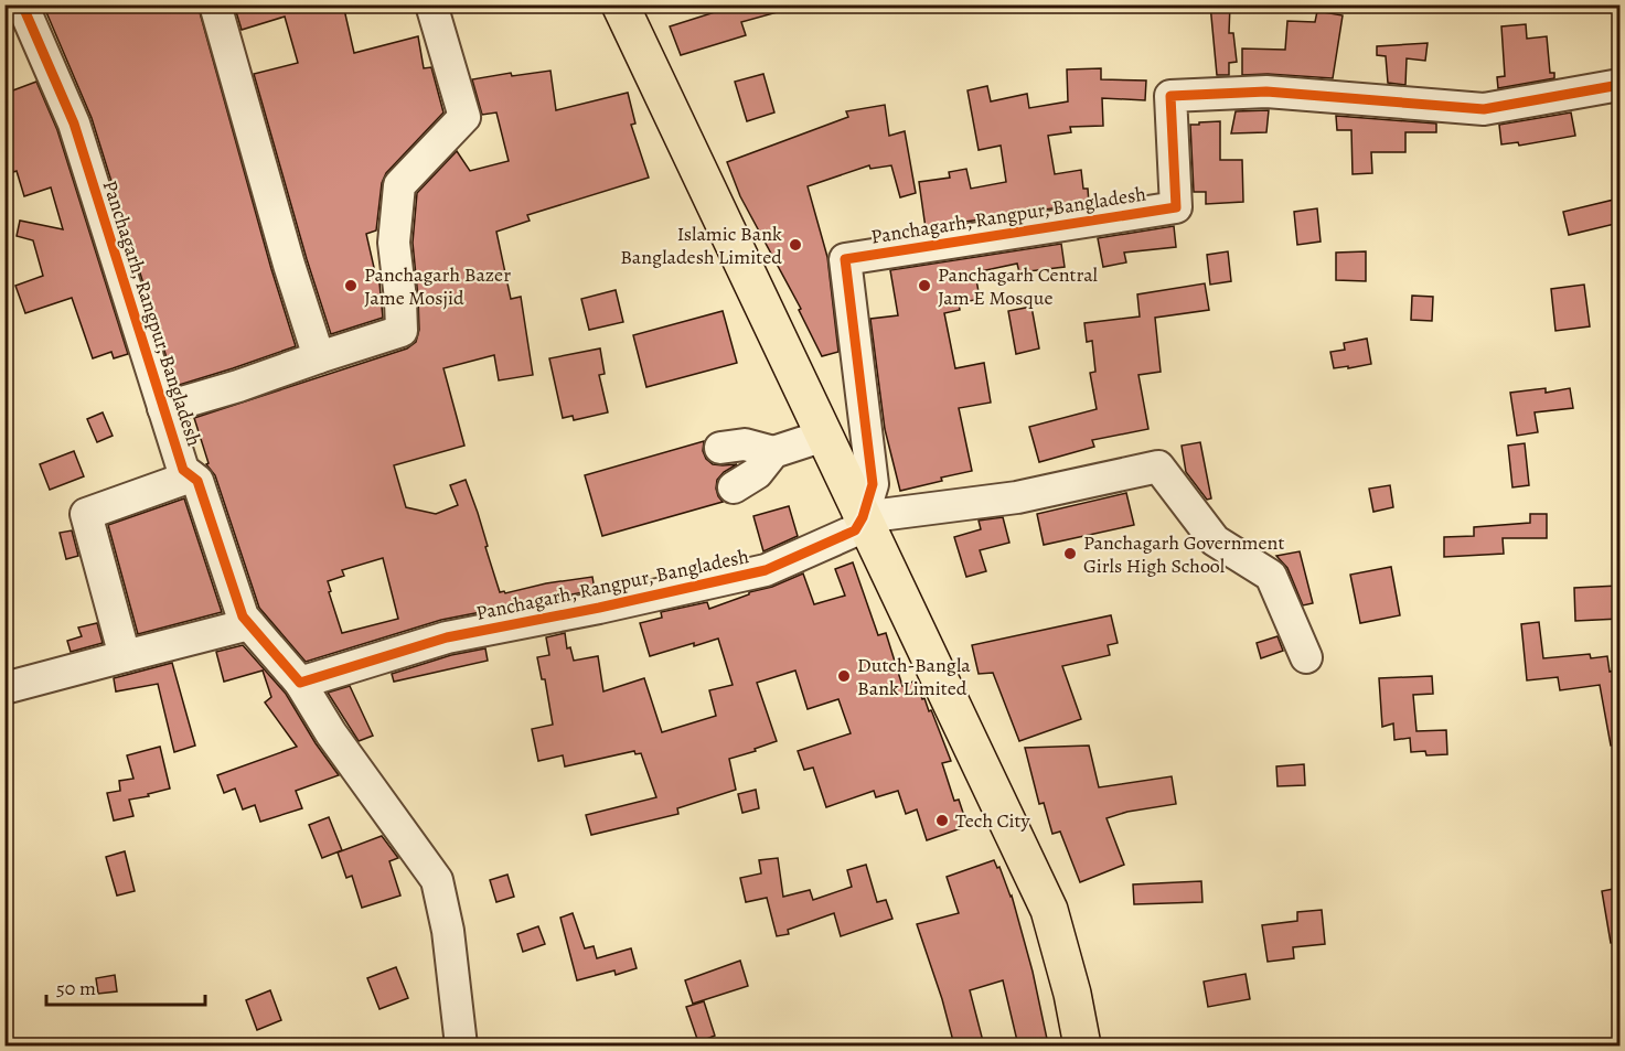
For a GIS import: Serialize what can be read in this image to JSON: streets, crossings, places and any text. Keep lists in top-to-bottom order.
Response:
{
  "streets": {
    "street": ["Panchagarh, Rangpur, Bangladesh"]
  },
  "places": [
    "Islamic Bank Bangladesh Limited",
    "Panchagarh Bazer Jame Mosjid",
    "Panchagarh Central Jam E Mosque",
    "Panchagarh Government Girls High School",
    "Dutch-Bangla Bank Limited",
    "Tech City"
  ],
  "scale_bar": "50 m"
}
